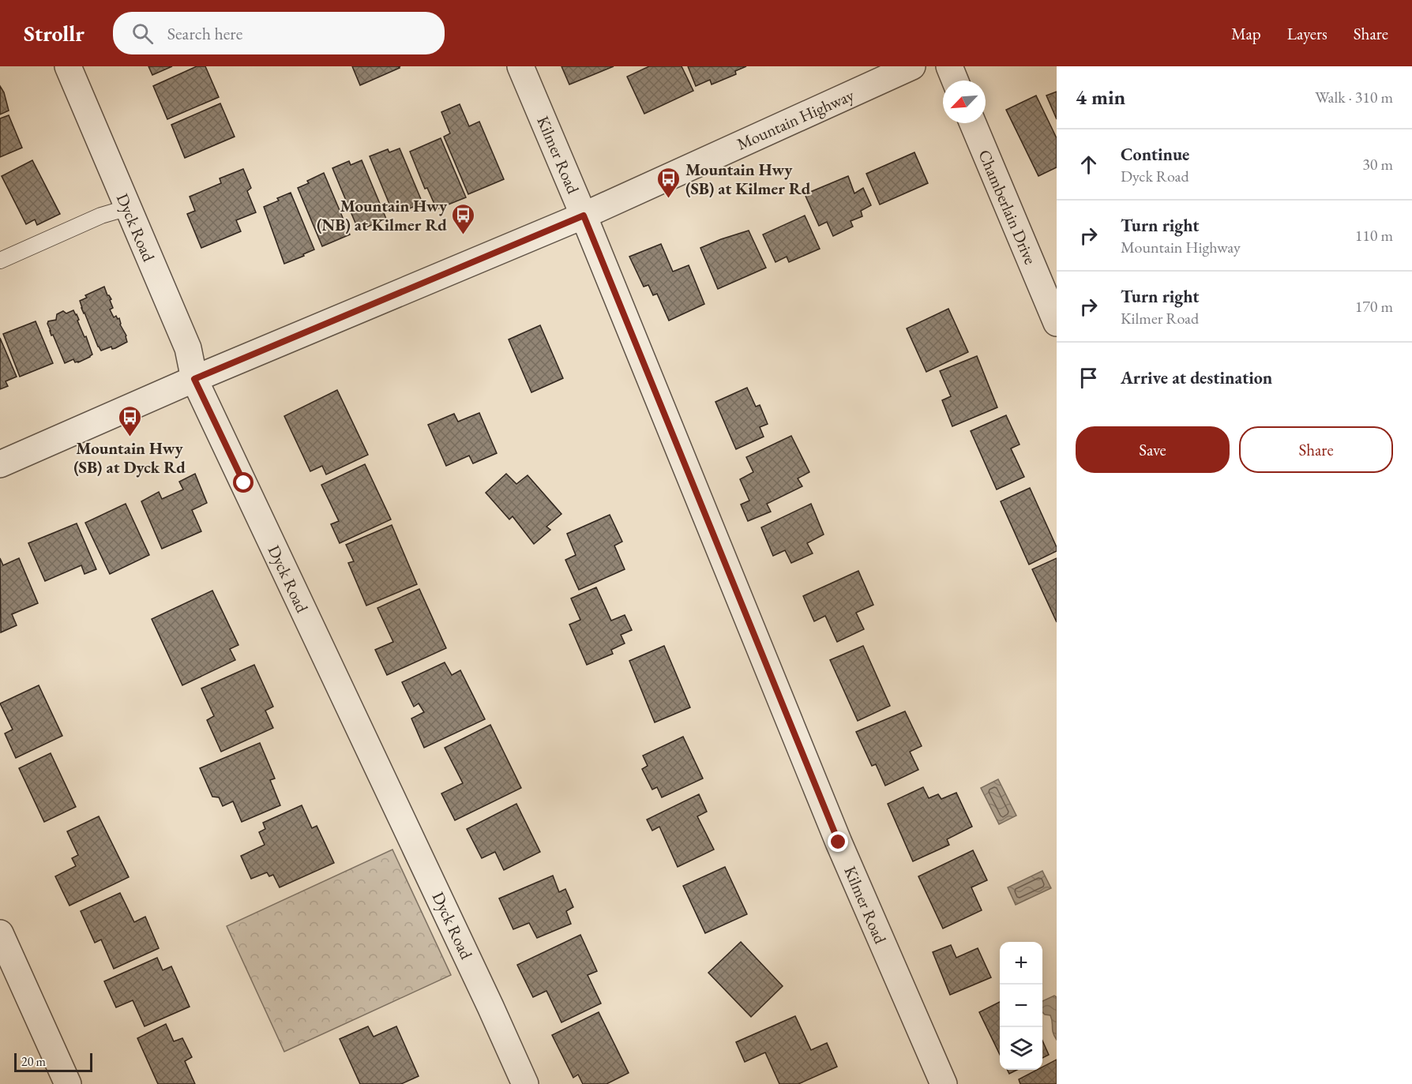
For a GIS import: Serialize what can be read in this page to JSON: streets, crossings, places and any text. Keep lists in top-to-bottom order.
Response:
{
  "streets": {
    "street": [
      "Mountain Highway",
      "Kilmer Road",
      "Chamberlain Drive",
      "Dyck Road"
    ]
  },
  "crossings": [
    ["Mountain Highway", "Kilmer Road"],
    ["Mountain Highway", "Dyck Road"]
  ],
  "places": {
    "bus stop": ["Mountain Hwy (SB) at Kilmer Rd", "Mountain Hwy (NB) at Kilmer Rd", "Mountain Hwy (SB) at Dyck Rd"]
  },
  "scale_bar": "20 m",
  "north": "bottom left",
  "page": {
    "header": "Strollr",
    "search": "Search here",
    "nav": ["Map", "Layers", "Share"],
    "heading": ["4 min", "Walk · 310 m"],
    "list": [
      ["Continue", "Dyck Road", "30 m"],
      ["Turn right", "Mountain Highway", "110 m"],
      ["Turn right", "Kilmer Road", "170 m"],
      "Arrive at destination"
    ],
    "buttons": ["Save", "Share"],
    "map_buttons": ["+", "−"],
    "scale": "20 m"
  }
}
